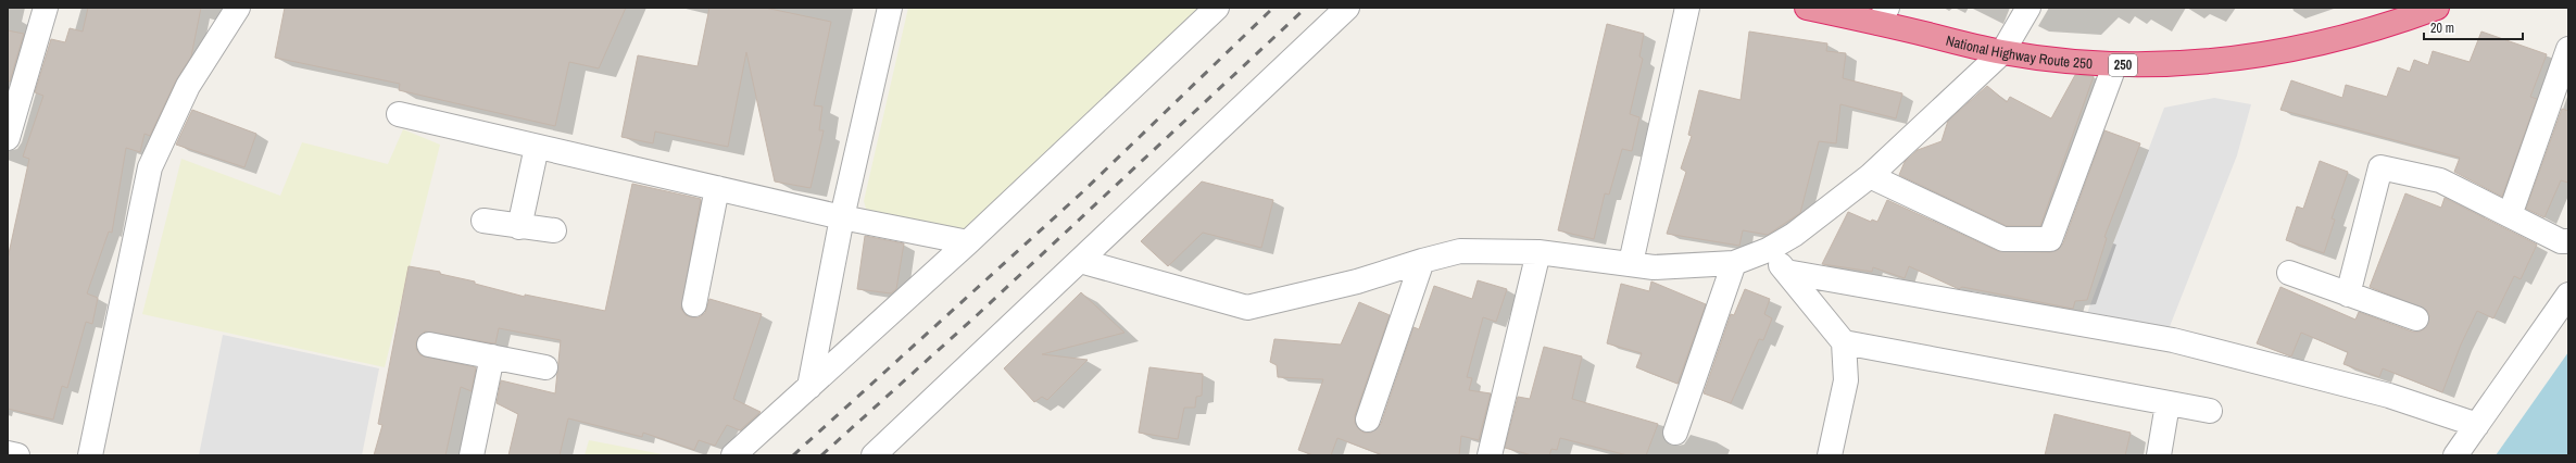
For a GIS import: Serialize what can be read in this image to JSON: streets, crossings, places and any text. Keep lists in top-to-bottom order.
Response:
{
  "streets": {
    "highway": ["National Highway Route 250", "250"]
  },
  "scale_bar": "20 m"
}
